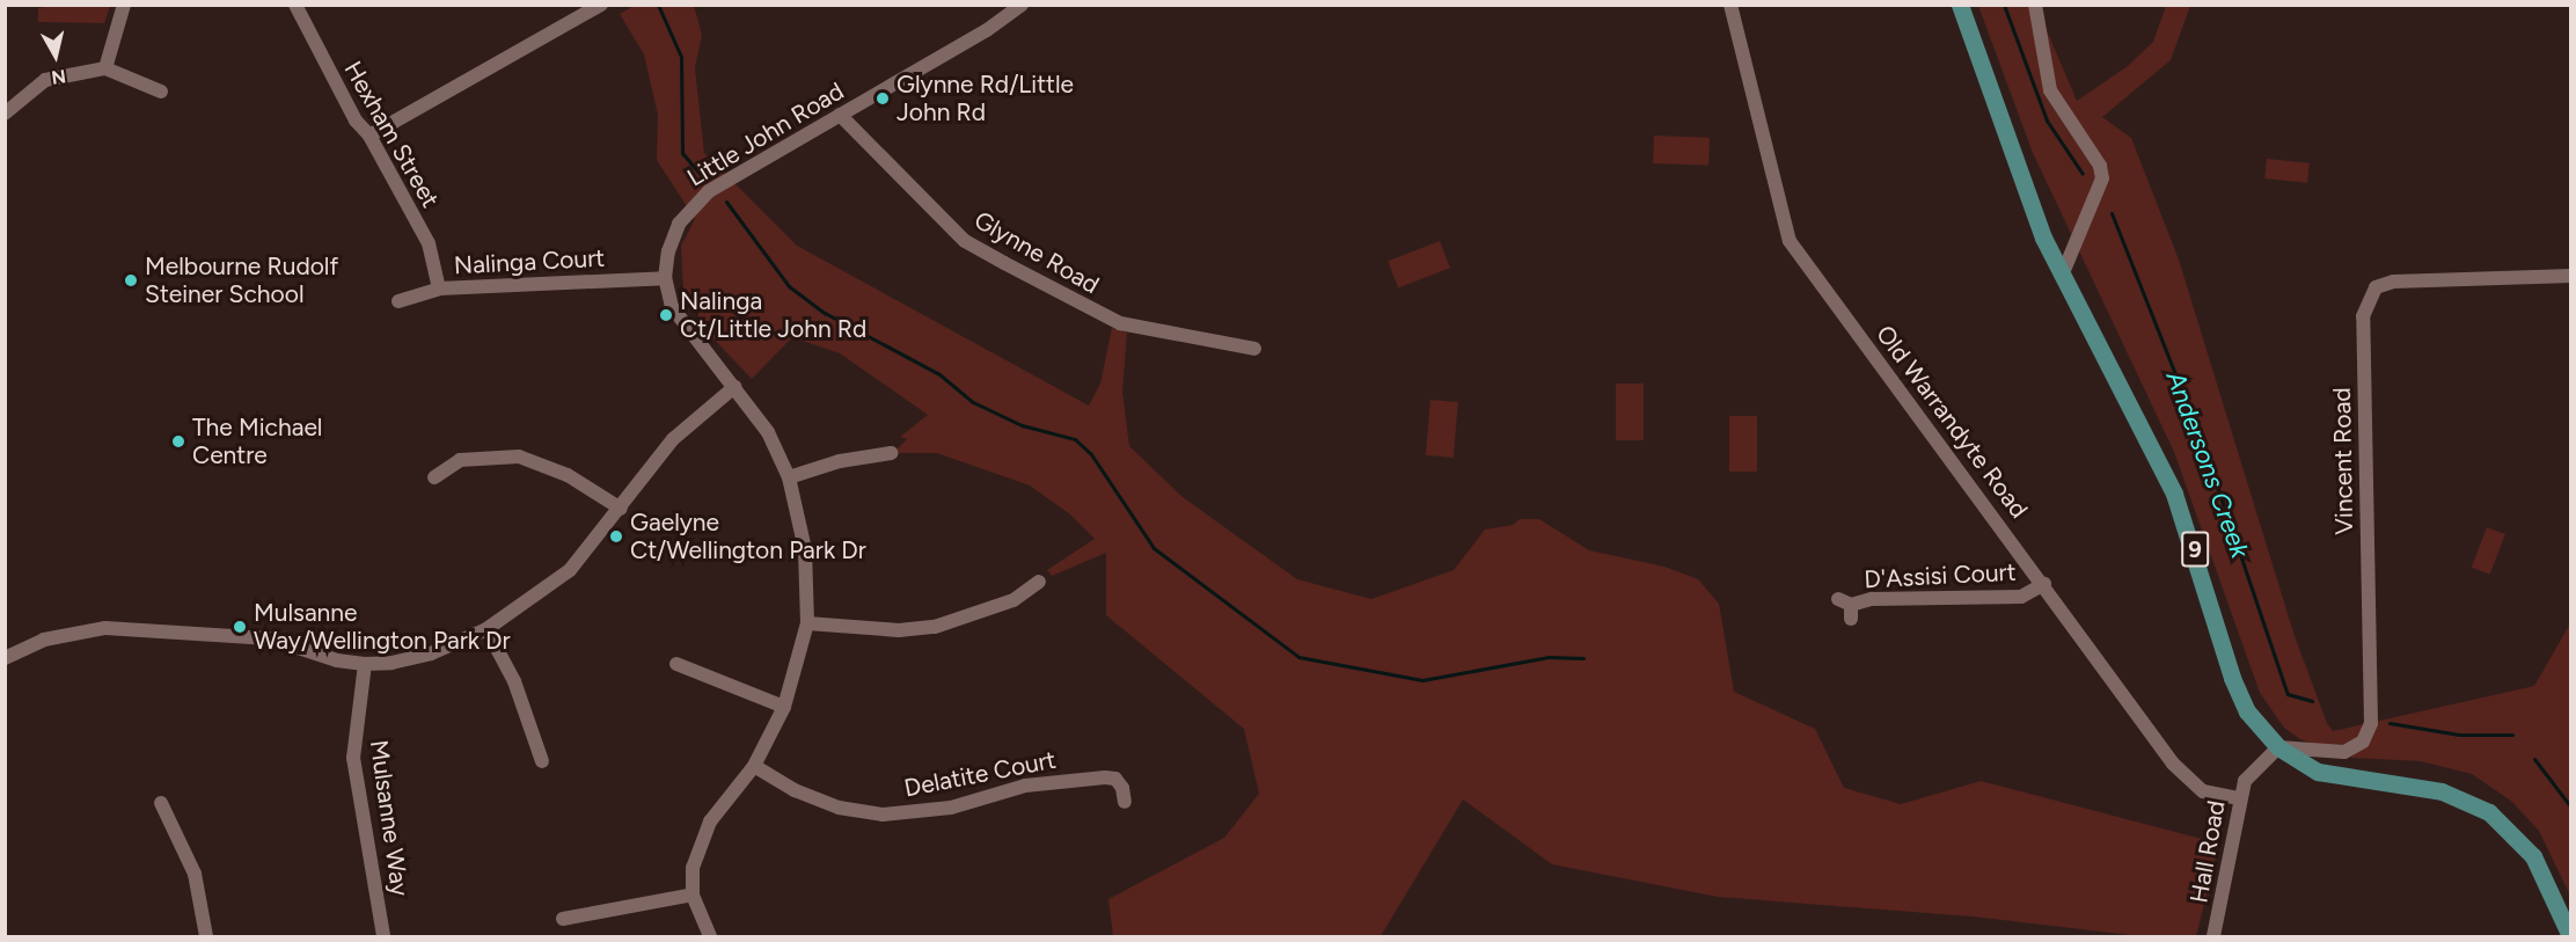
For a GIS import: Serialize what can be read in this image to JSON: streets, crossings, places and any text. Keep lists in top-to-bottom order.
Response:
{
  "streets": {
    "main road": ["9"],
    "street": [
      "Hexham Street",
      "Little John Road",
      "Glynne Road",
      "Nalinga Court",
      "Old Warrandyte Road",
      "Vincent Road",
      "D'Assisi Court",
      "Delatite Court",
      "Mulsanne Way",
      "Hall Road"
    ]
  },
  "crossings": [
    ["Hexham Street", "Nalinga Court"],
    ["Little John Road", "Glynne Road"],
    ["Little John Road", "Nalinga Court"],
    ["Old Warrandyte Road", "D'Assisi Court"],
    ["Old Warrandyte Road", "Hall Road"],
    ["Vincent Road", "9"],
    ["Vincent Road", "Hall Road"],
    ["9", "Hall Road"]
  ],
  "water": ["Andersons Creek"],
  "places": [
    "Glynne Rd/Little John Rd",
    "Melbourne Rudolf Steiner School",
    "Nalinga Ct/Little John Rd",
    "The Michael Centre",
    "Gaelyne Ct/Wellington Park Dr",
    "Mulsanne Way/Wellington Park Dr"
  ],
  "north": "bottom"
}
